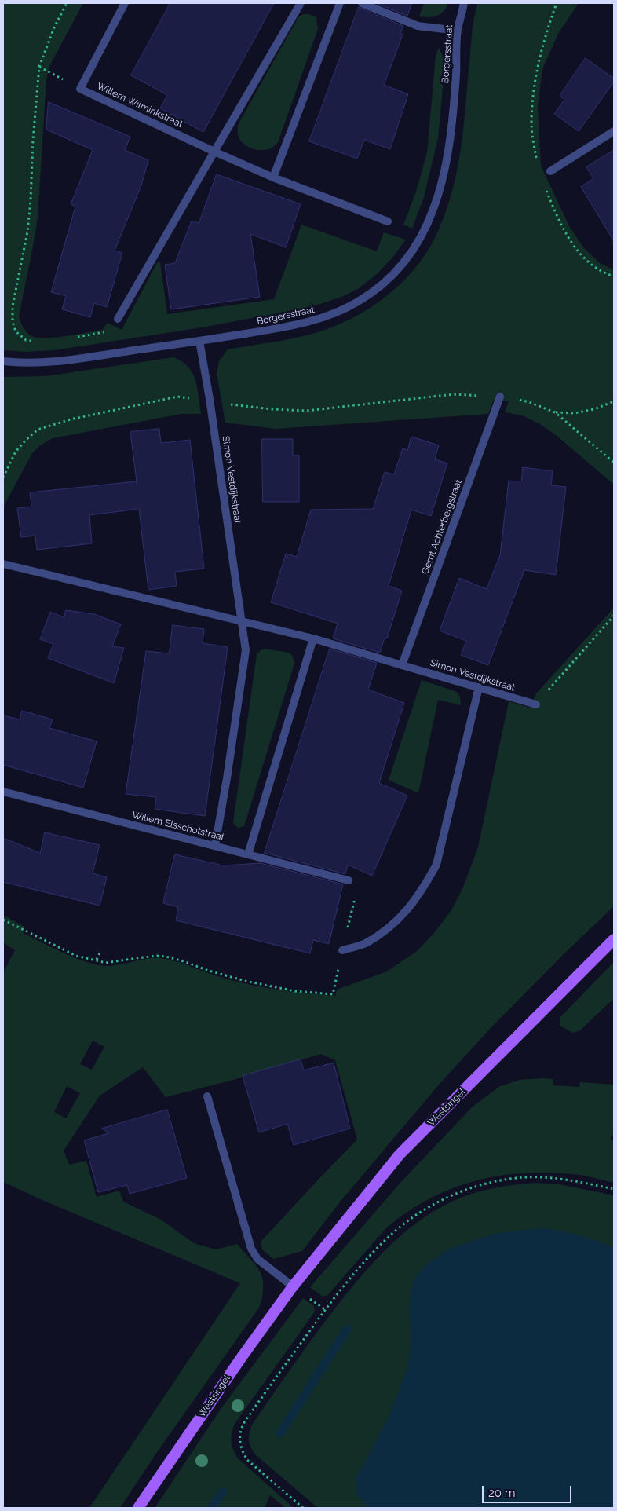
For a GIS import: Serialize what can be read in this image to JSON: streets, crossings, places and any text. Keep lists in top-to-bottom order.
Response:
{
  "streets": {
    "main road": ["Westsingel"],
    "street": [
      "Borgersstraat",
      "Willem Wilminkstraat",
      "Simon Vestdijkstraat",
      "Gerrit Achterbergstraat",
      "Willem Elsschotstraat"
    ]
  },
  "crossings": [
    ["Borgersstraat", "Simon Vestdijkstraat"],
    ["Simon Vestdijkstraat", "Gerrit Achterbergstraat"],
    ["Simon Vestdijkstraat", "Willem Elsschotstraat"]
  ],
  "scale_bar": "20 m"
}
